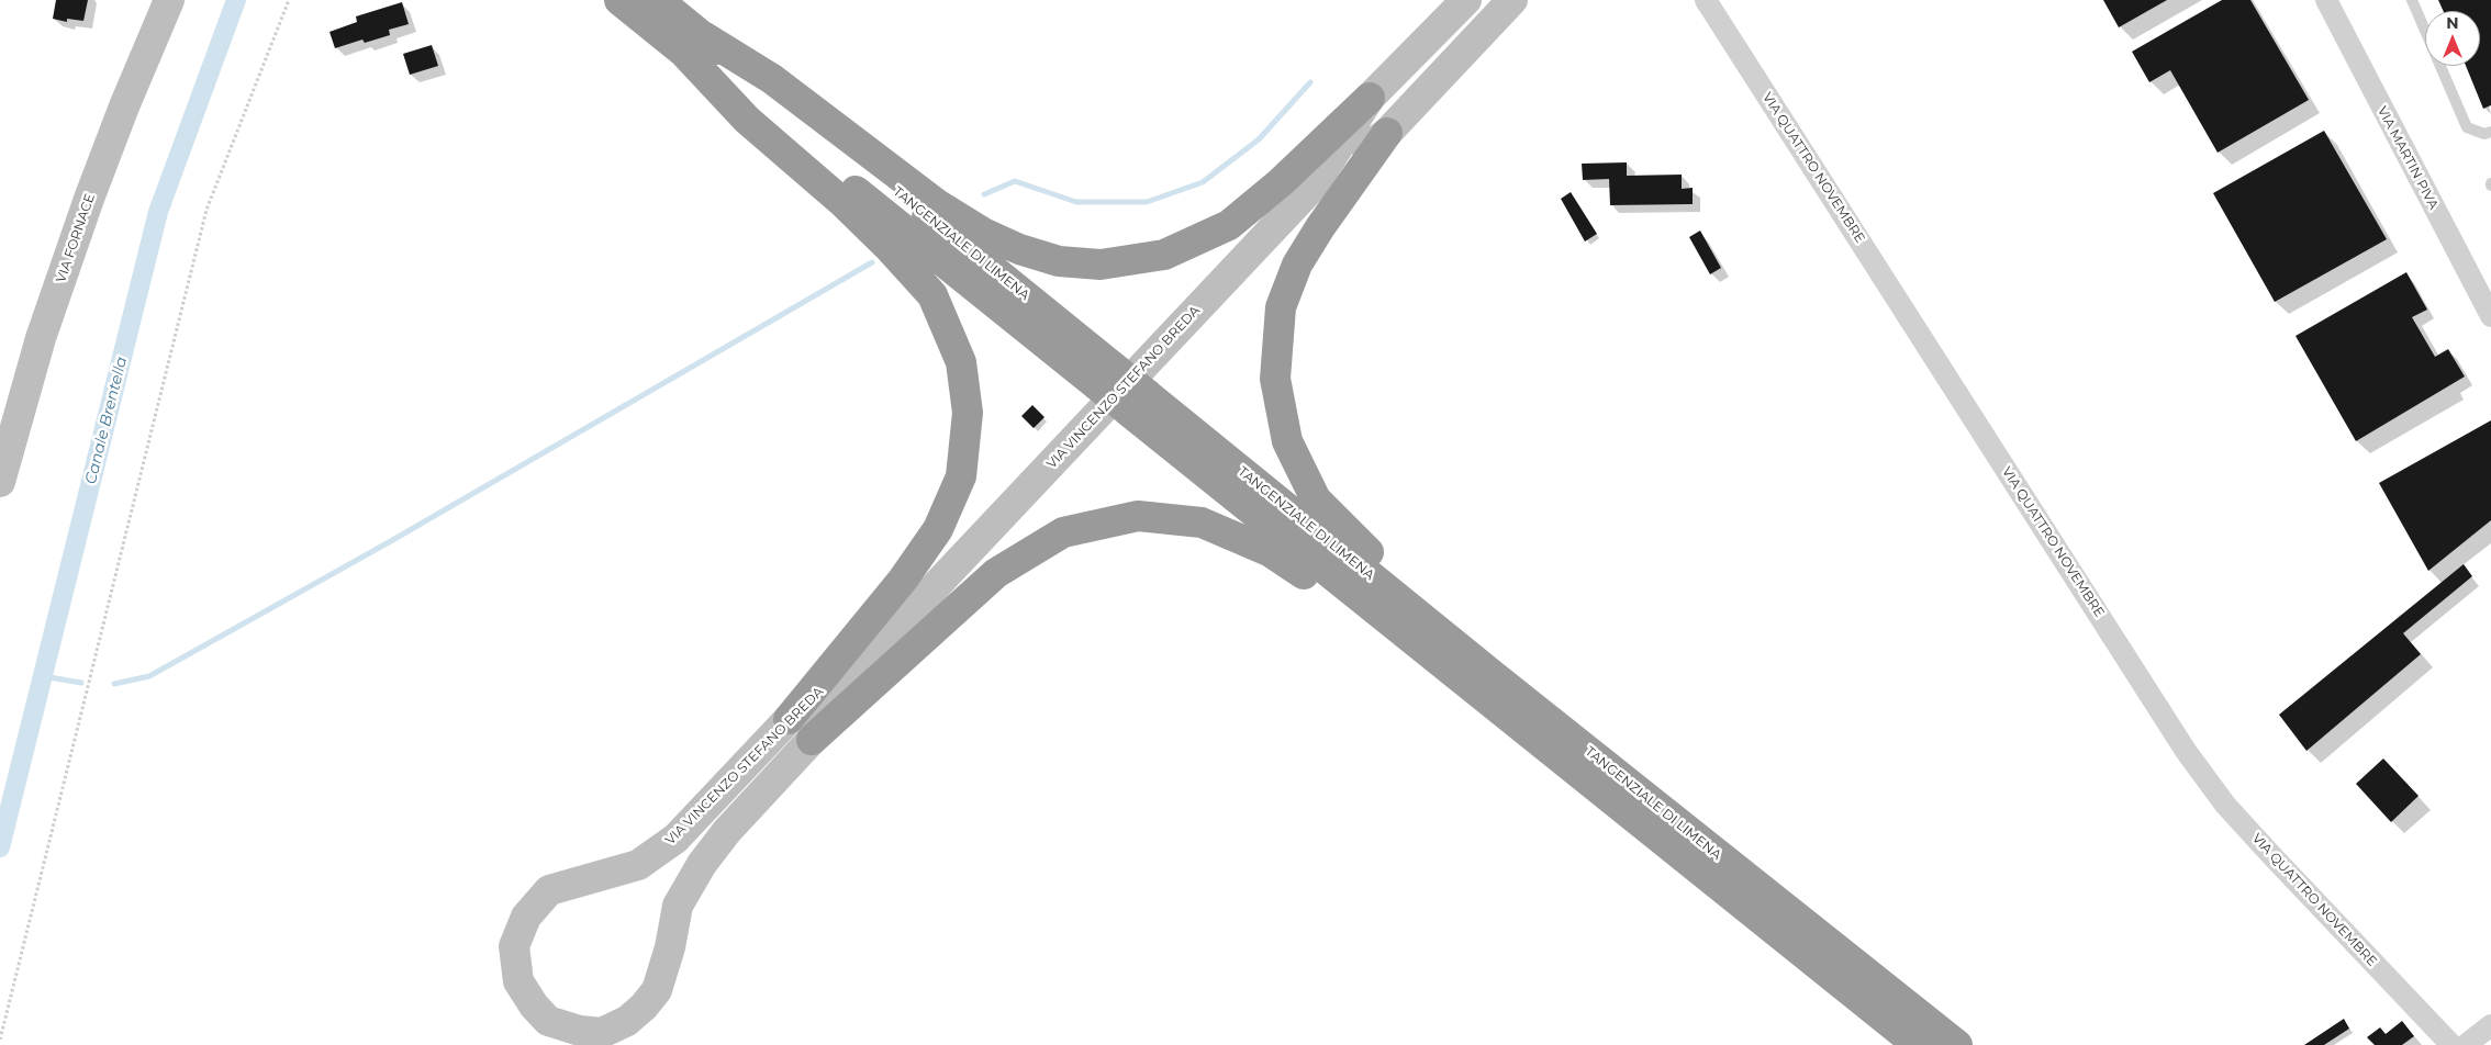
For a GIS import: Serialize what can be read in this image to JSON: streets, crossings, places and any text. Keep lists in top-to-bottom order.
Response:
{
  "streets": {
    "highway": ["TANGENZIALE DI LIMENA"],
    "street": [
      "VIA MARTIN PIVA",
      "VIA QUATTRO NOVEMBRE",
      "VIA FORNACE",
      "VIA VINCENZO STEFANO BREDA"
    ]
  },
  "water": ["Canale Brentella"],
  "north": "top"
}
